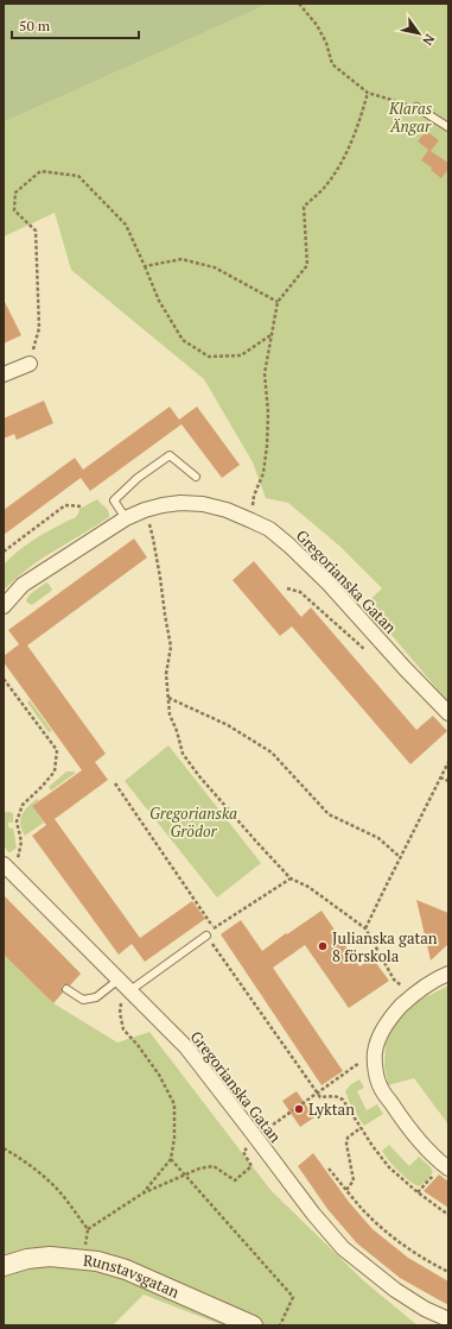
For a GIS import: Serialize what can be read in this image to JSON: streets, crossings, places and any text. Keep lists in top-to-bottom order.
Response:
{
  "streets": {
    "street": ["Gregorianska Gatan", "Runstavsgatan"]
  },
  "parks": ["Klaras Ängar", "Gregorianska Grödor"],
  "places": ["Julianska gatan 8 förskola", "Lyktan"],
  "scale_bar": "50 m",
  "north": "bottom right"
}
